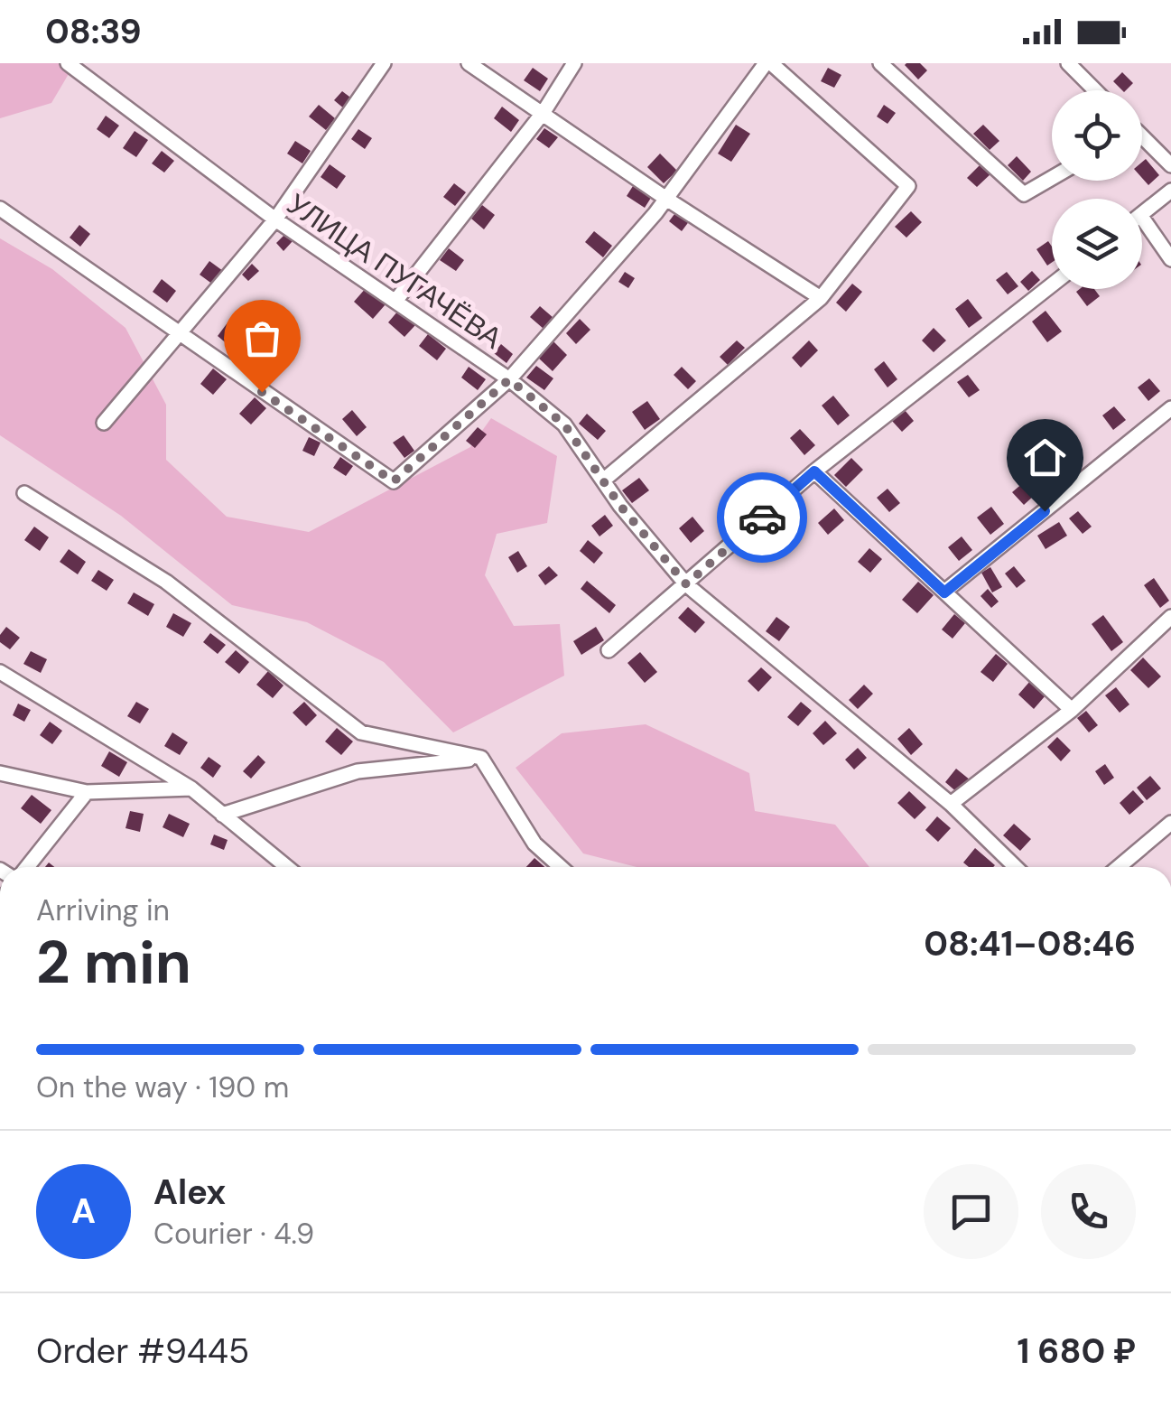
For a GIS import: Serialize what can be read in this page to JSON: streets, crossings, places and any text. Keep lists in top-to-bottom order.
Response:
{
  "streets": {
    "street": ["УЛИЦА ПУГАЧЁВА"]
  },
  "page": {
    "status": "08:39",
    "heading": ["2 min", "Arriving in", "08:41–08:46"],
    "panel": [
      "Alex",
      "Courier · 4.9",
      "Order #9445",
      "1 680 ₽"
    ],
    "bar": "On the way · 190 m",
    "round": "A"
  }
}
